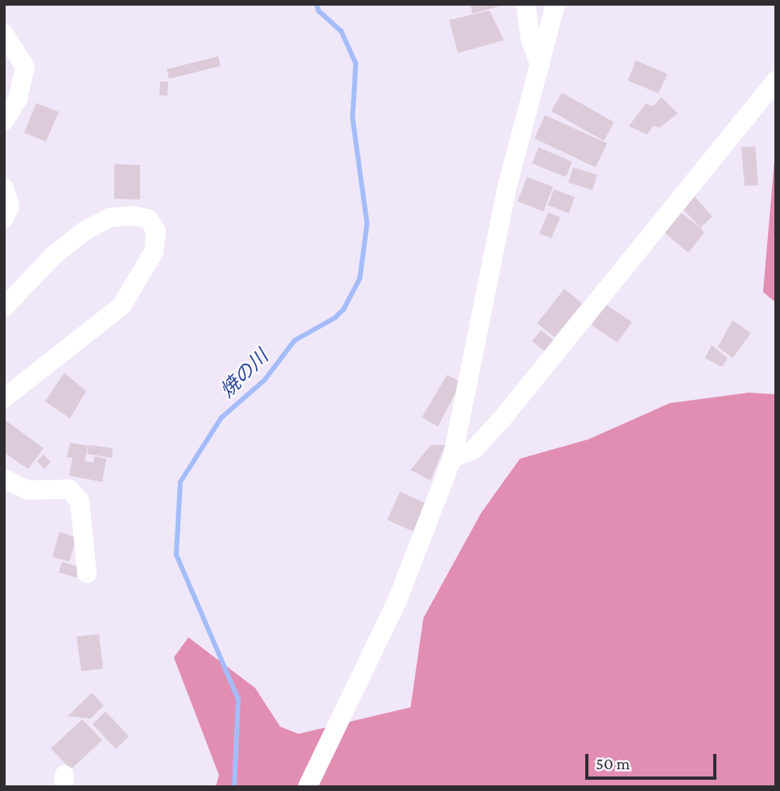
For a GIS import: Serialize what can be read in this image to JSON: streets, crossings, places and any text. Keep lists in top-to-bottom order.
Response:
{
  "water": ["焼の川"],
  "scale_bar": "50 m"
}
